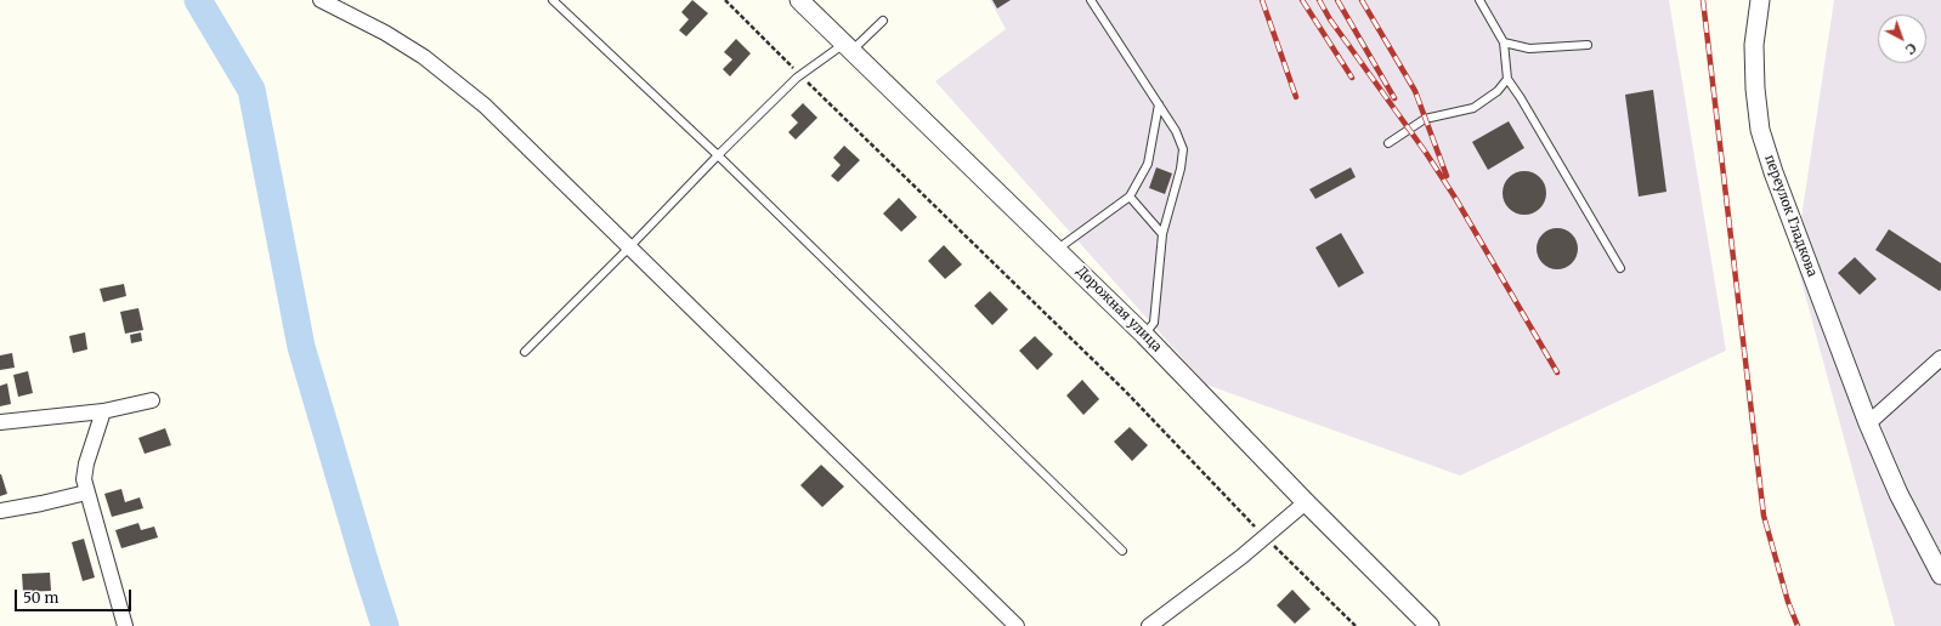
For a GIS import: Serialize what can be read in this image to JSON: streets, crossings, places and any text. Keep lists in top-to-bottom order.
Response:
{
  "streets": {
    "street": ["переулок Гладкова", "Дорожная улица"]
  },
  "scale_bar": "50 m",
  "north": "bottom right"
}
